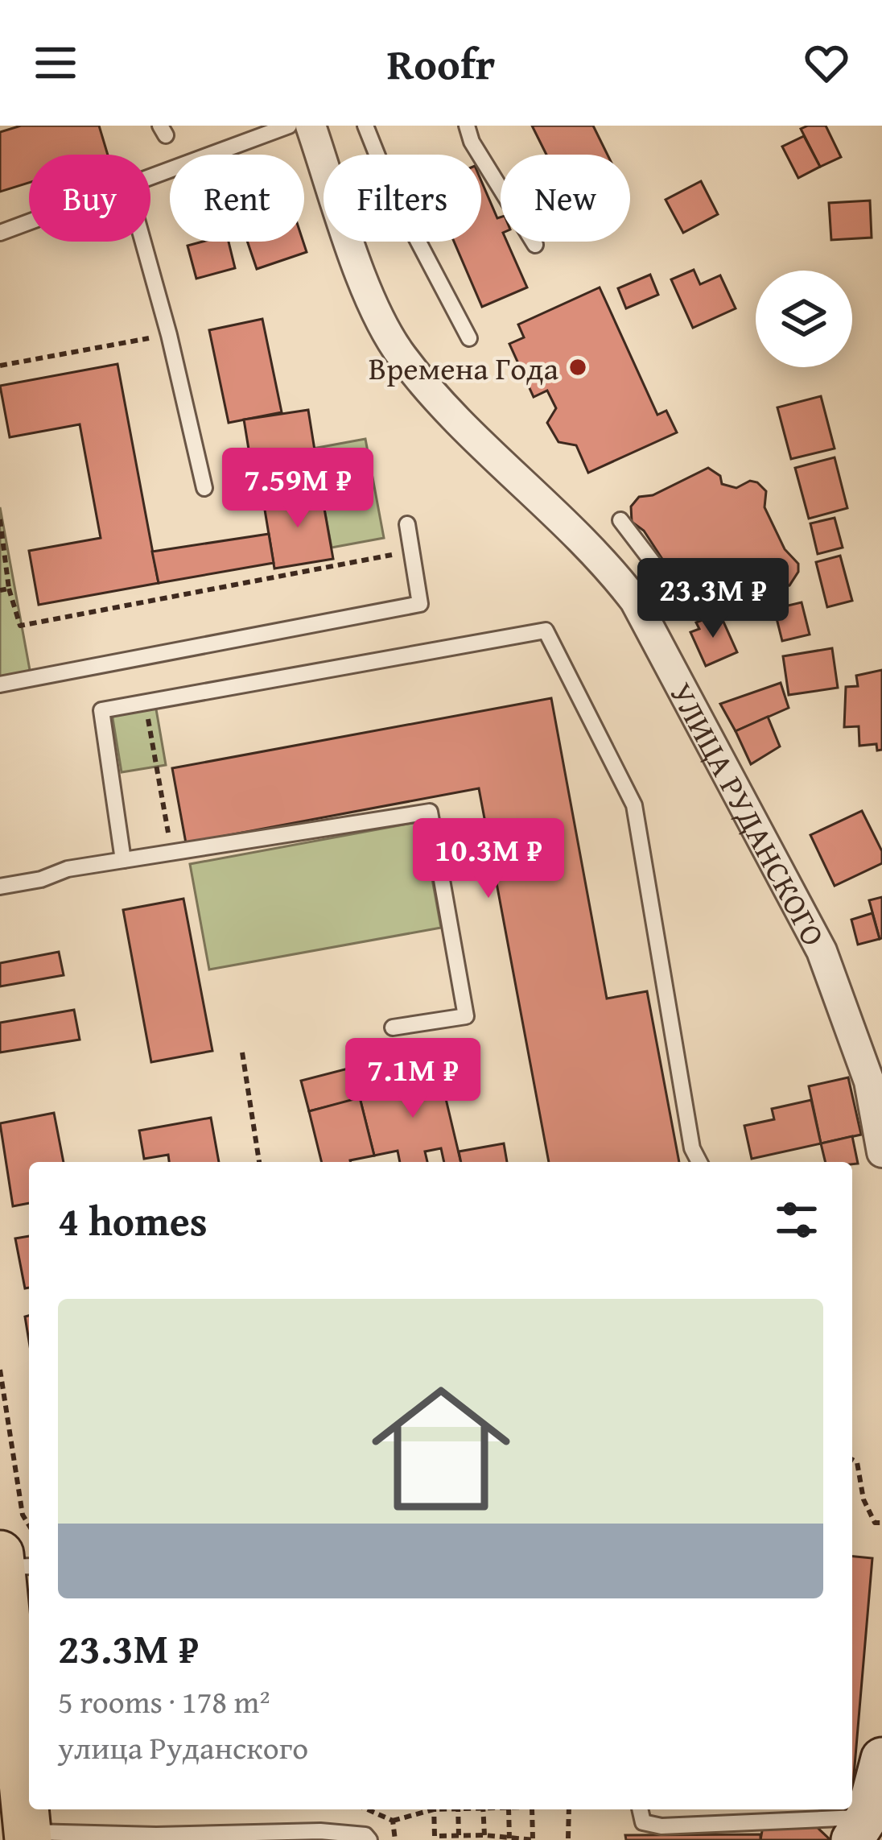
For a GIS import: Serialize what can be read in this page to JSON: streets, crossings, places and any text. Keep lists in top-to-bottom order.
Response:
{
  "streets": {
    "street": ["УЛИЦА РУДАНСКОГО"]
  },
  "places": ["Времена Года"],
  "page": {
    "header": "Roofr",
    "chip": [
      "Buy",
      "Rent",
      "Filters",
      "New"
    ],
    "price": [
      "7.59M ₽",
      "23.3M ₽",
      "10.3M ₽",
      "7.1M ₽"
    ],
    "heading": "4 homes",
    "list": [
      {
        "name": "23.3M ₽",
        "note": "5 rooms · 178 m² · улица Руданского"
      }
    ]
  }
}
